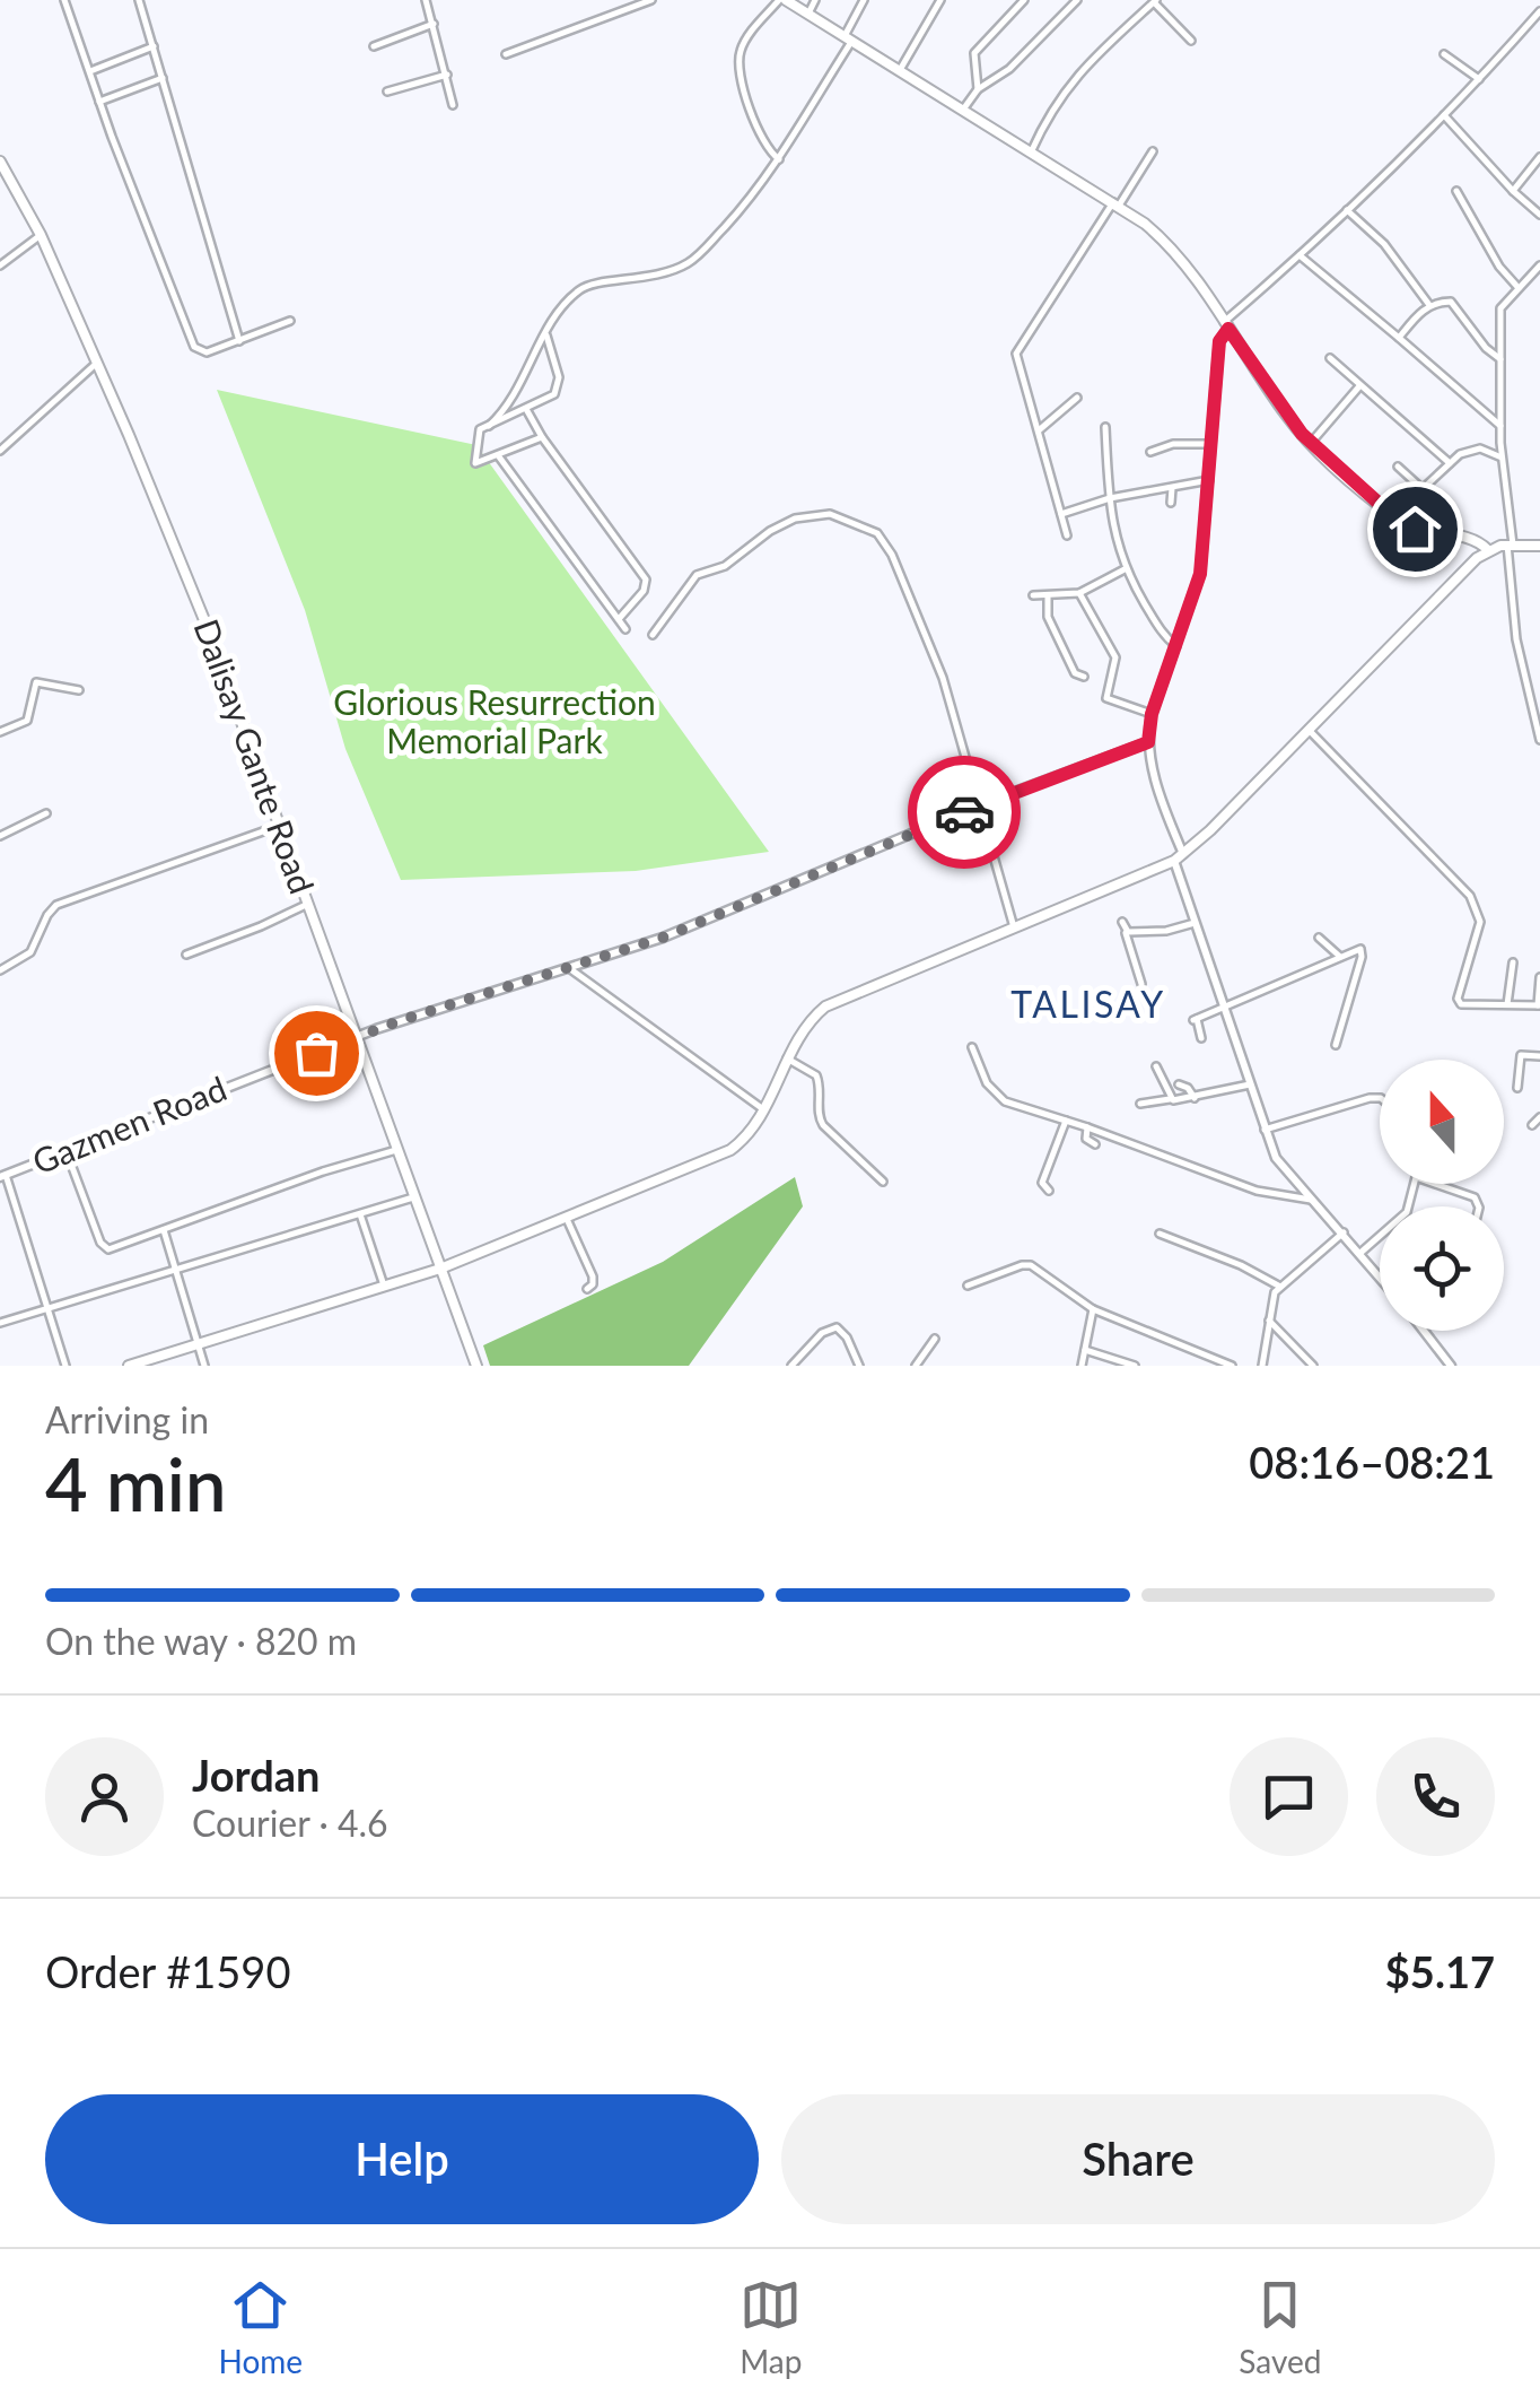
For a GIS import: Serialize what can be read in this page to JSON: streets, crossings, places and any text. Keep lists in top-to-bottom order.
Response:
{
  "streets": {
    "main road": ["Dalisay Gante Road"],
    "street": ["Gazmen Road"]
  },
  "crossings": [
    ["Dalisay Gante Road", "Gazmen Road"]
  ],
  "districts": ["TALISAY"],
  "parks": ["Glorious Resurrection Memorial Park"],
  "north": "top",
  "page": {
    "heading": ["4 min", "Arriving in", "08:16–08:21"],
    "panel": [
      "Jordan",
      "Courier · 4.6",
      "Order #1590",
      "$5.17"
    ],
    "bar": "On the way · 820 m",
    "buttons": ["Help", "Share"],
    "tabs": ["Home", "Map", "Saved"]
  }
}
